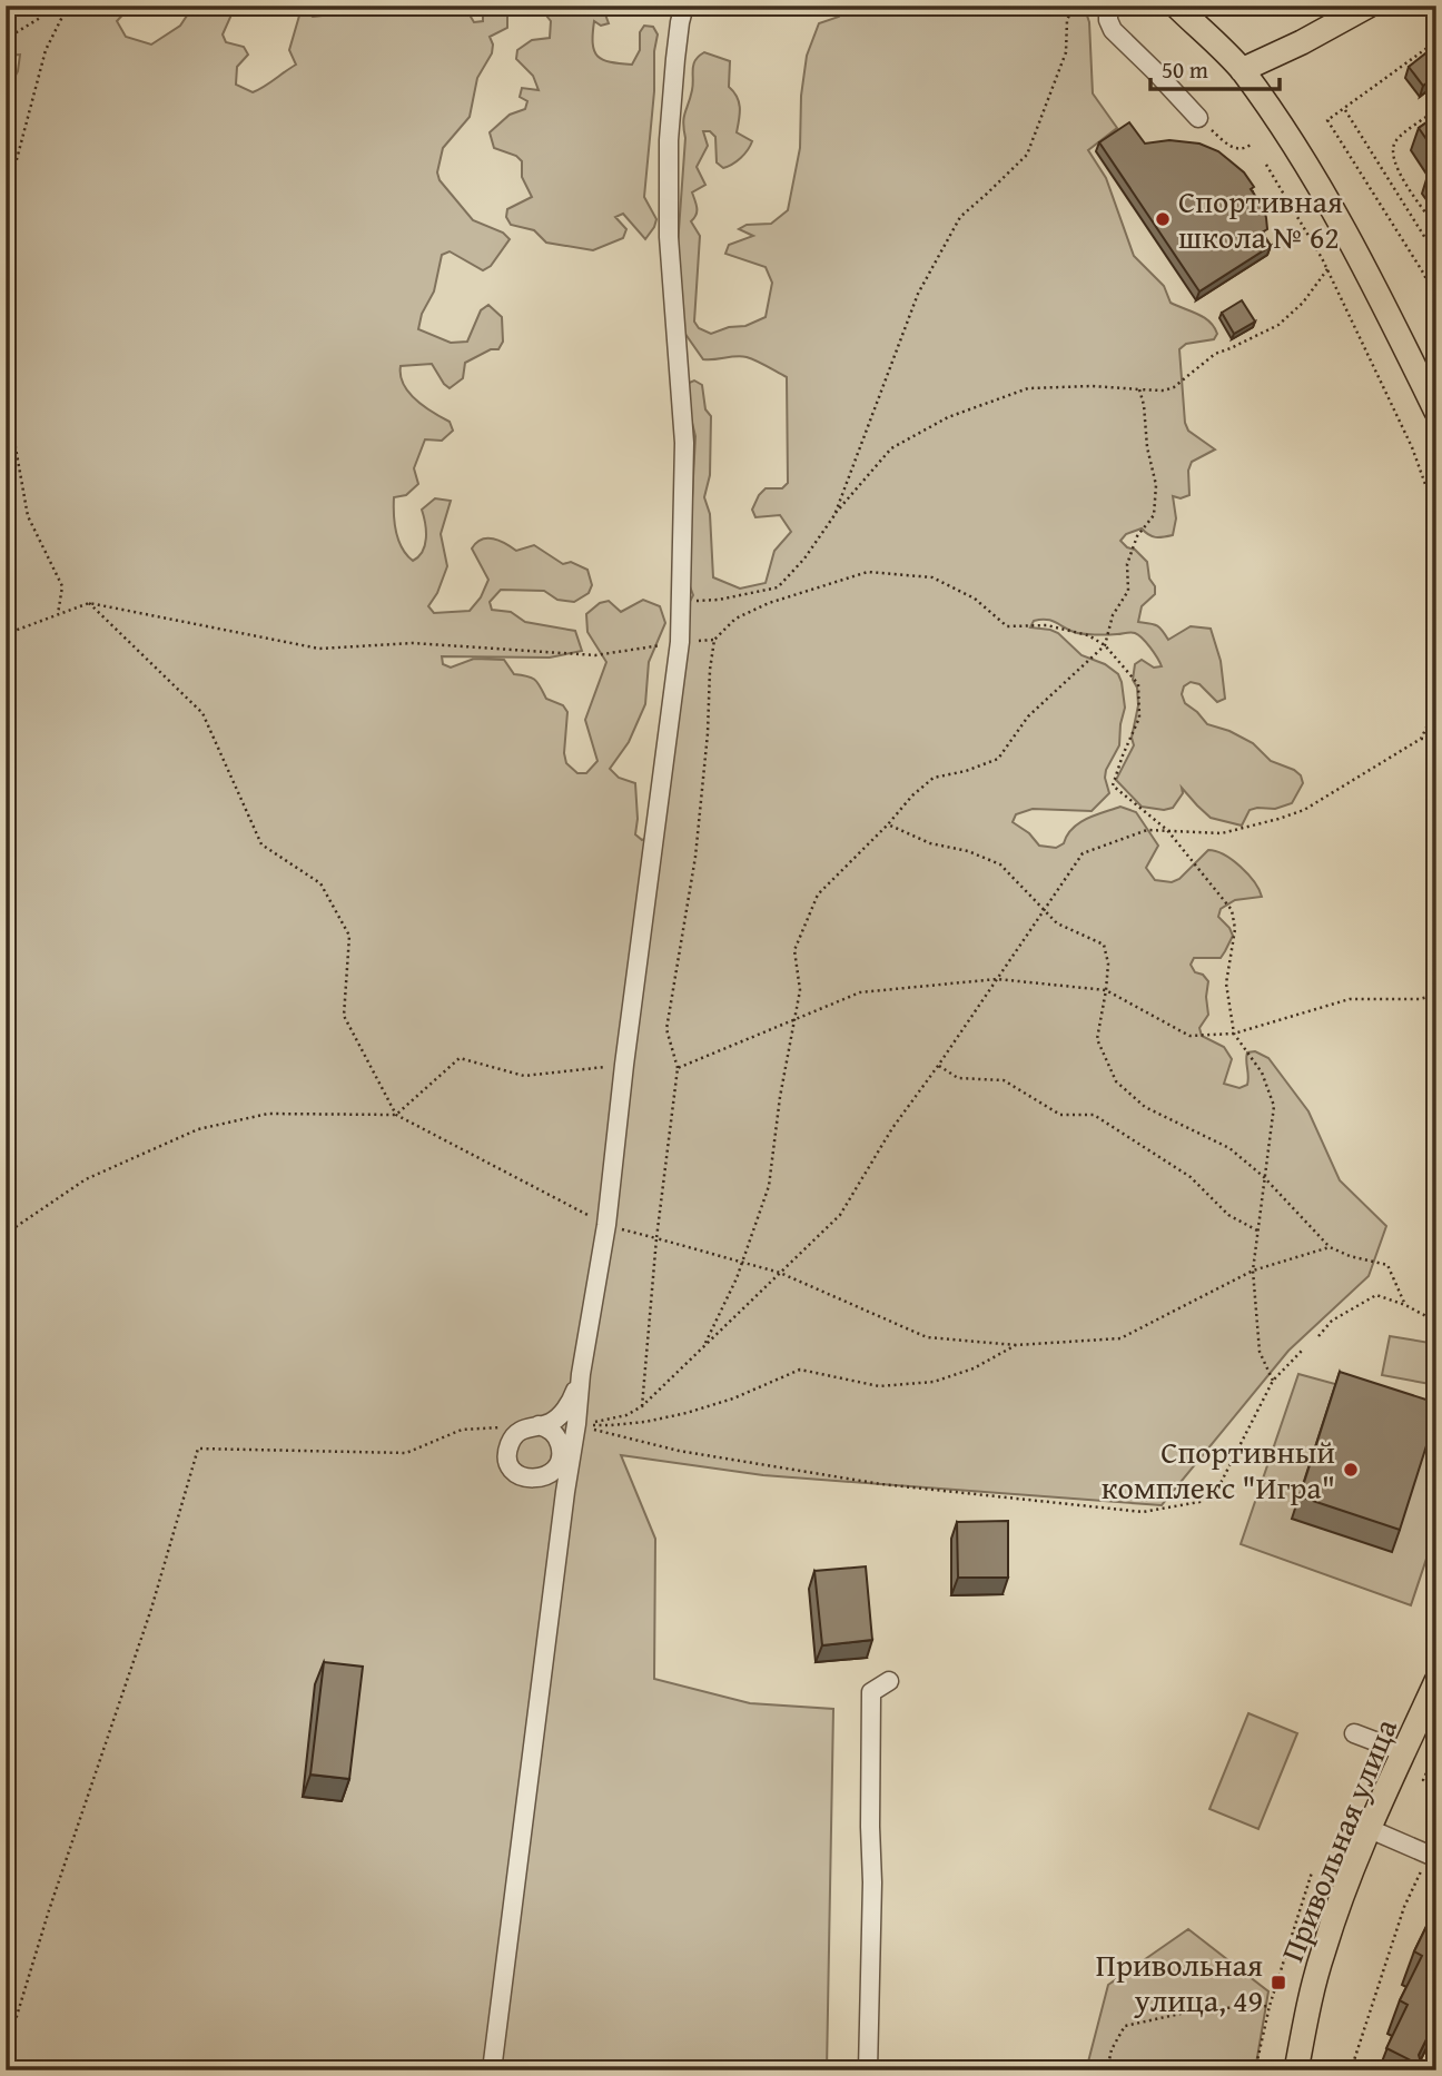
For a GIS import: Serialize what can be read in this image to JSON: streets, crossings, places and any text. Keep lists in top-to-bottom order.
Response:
{
  "streets": {
    "main road": ["Привольная улица"]
  },
  "places": {
    "other": ["Спортивная школа № 62", "Спортивный комплекс \"Игра\""],
    "transit": ["Привольная улица, 49"]
  },
  "scale_bar": "50 m"
}
